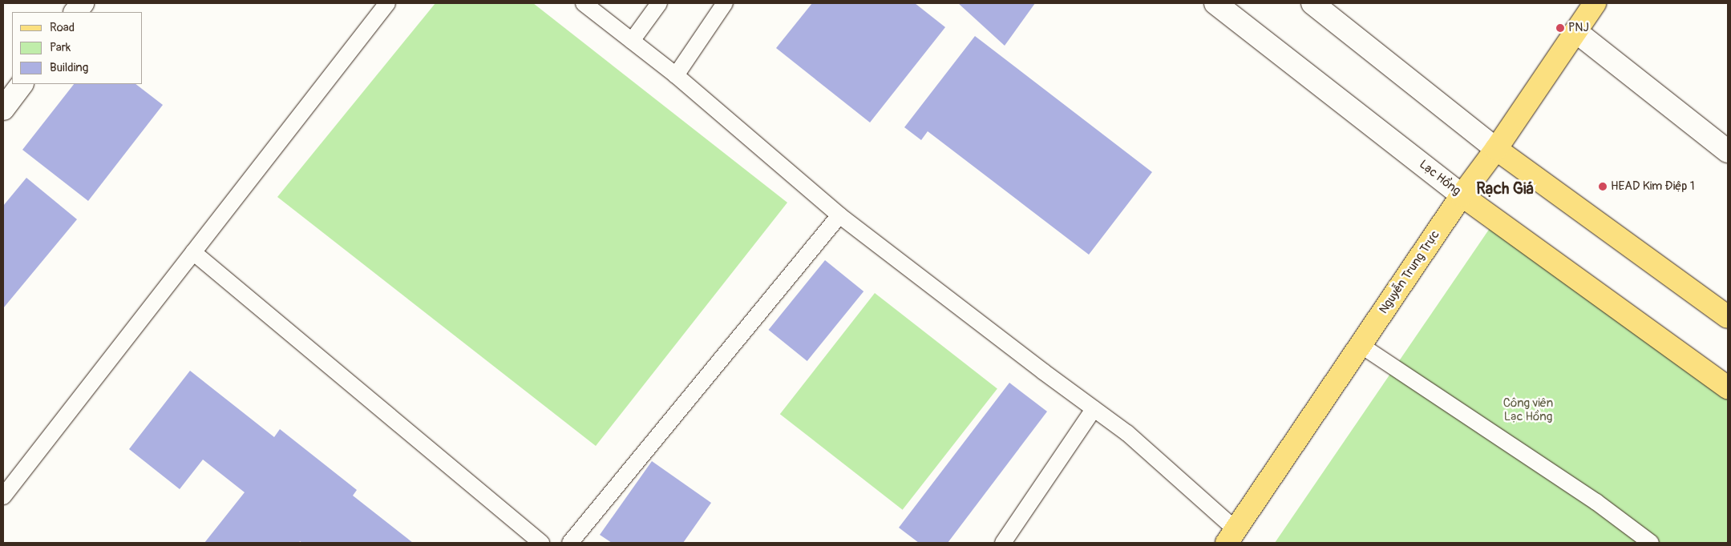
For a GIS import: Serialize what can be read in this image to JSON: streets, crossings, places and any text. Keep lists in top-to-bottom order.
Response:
{
  "streets": {
    "main road": ["Lạc Hồng", "Nguyễn Trung Trực"]
  },
  "crossings": [
    ["Lạc Hồng", "Nguyễn Trung Trực"]
  ],
  "districts": ["Rạch Giá"],
  "parks": ["Công viên Lạc Hồng"],
  "places": ["PNJ", "HEAD Kim Điệp 1"],
  "legend": ["Road", "Park", "Building"]
}
